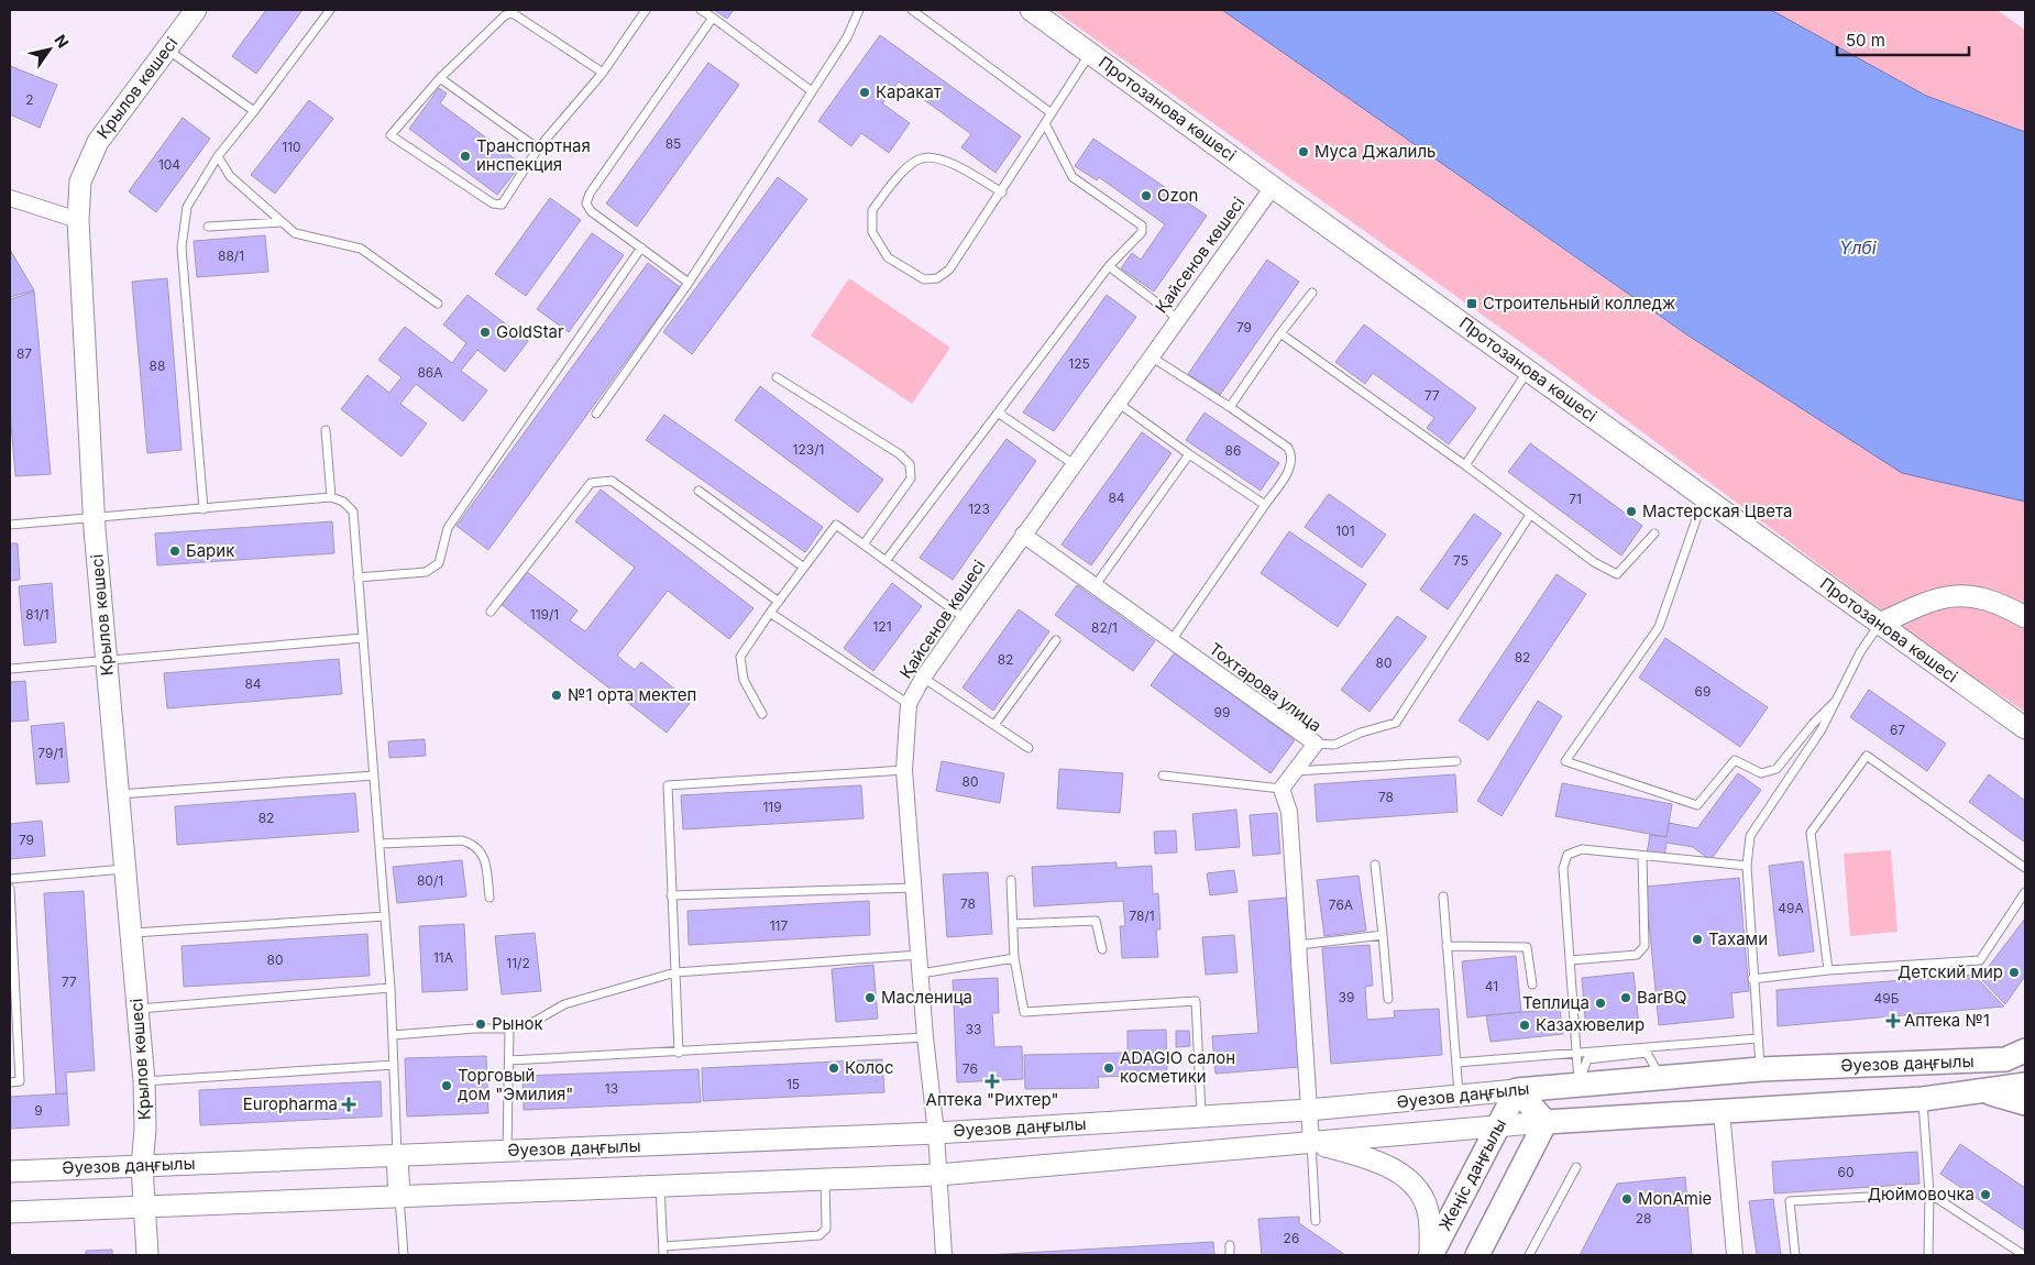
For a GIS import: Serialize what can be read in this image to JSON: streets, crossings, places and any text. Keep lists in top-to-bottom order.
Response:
{
  "streets": {
    "main road": [
      "Крылов көшесі",
      "Протозанова көшесі",
      "Әуезов даңғылы",
      "Жеңіс даңғылы"
    ],
    "street": ["Қайсенов көшесі", "Тохтарова улица"]
  },
  "crossings": [
    ["Крылов көшесі", "Әуезов даңғылы"],
    ["Протозанова көшесі", "Қайсенов көшесі"],
    ["Қайсенов көшесі", "Тохтарова улица"],
    ["Қайсенов көшесі", "Әуезов даңғылы"],
    ["Әуезов даңғылы", "Жеңіс даңғылы"]
  ],
  "water": ["Үлбі"],
  "places": {
    "other": [
      "Каракат",
      "Муса Джалиль",
      "Транспортная инспекция",
      "Ozon",
      "GoldStar",
      "Мастерская Цвета",
      "Барик",
      "№1 орта мектеп",
      "Тахами",
      "Детский мир",
      "Масленица",
      "BarBQ",
      "Теплица",
      "Рынок",
      "Казахювелир",
      "Колос",
      "ADAGIO салон косметики",
      "Торговый дом \"Эмилия\"",
      "Дюймовочка",
      "MonAmie"
    ],
    "transit": ["Строительный колледж"],
    "health": ["Аптека №1", "Аптека \"Рихтер\"", "Europharma"]
  },
  "house_numbers": [
    "2",
    "85",
    "110",
    "104",
    "88/1",
    "79",
    "87",
    "125",
    "88",
    "86А",
    "77",
    "123/1",
    "86",
    "84",
    "71",
    "123",
    "101",
    "75",
    "81/1",
    "119/1",
    "121",
    "82/1",
    "82",
    "82",
    "80",
    "84",
    "69",
    "99",
    "67",
    "79/1",
    "80",
    "78",
    "119",
    "82",
    "79",
    "80/1",
    "78",
    "76А",
    "49А",
    "78/1",
    "117",
    "11А",
    "80",
    "11/2",
    "77",
    "41",
    "39",
    "49Б",
    "33",
    "76",
    "15",
    "13",
    "9",
    "60",
    "28",
    "26"
  ],
  "scale_bar": "50 m",
  "north": "top right"
}
